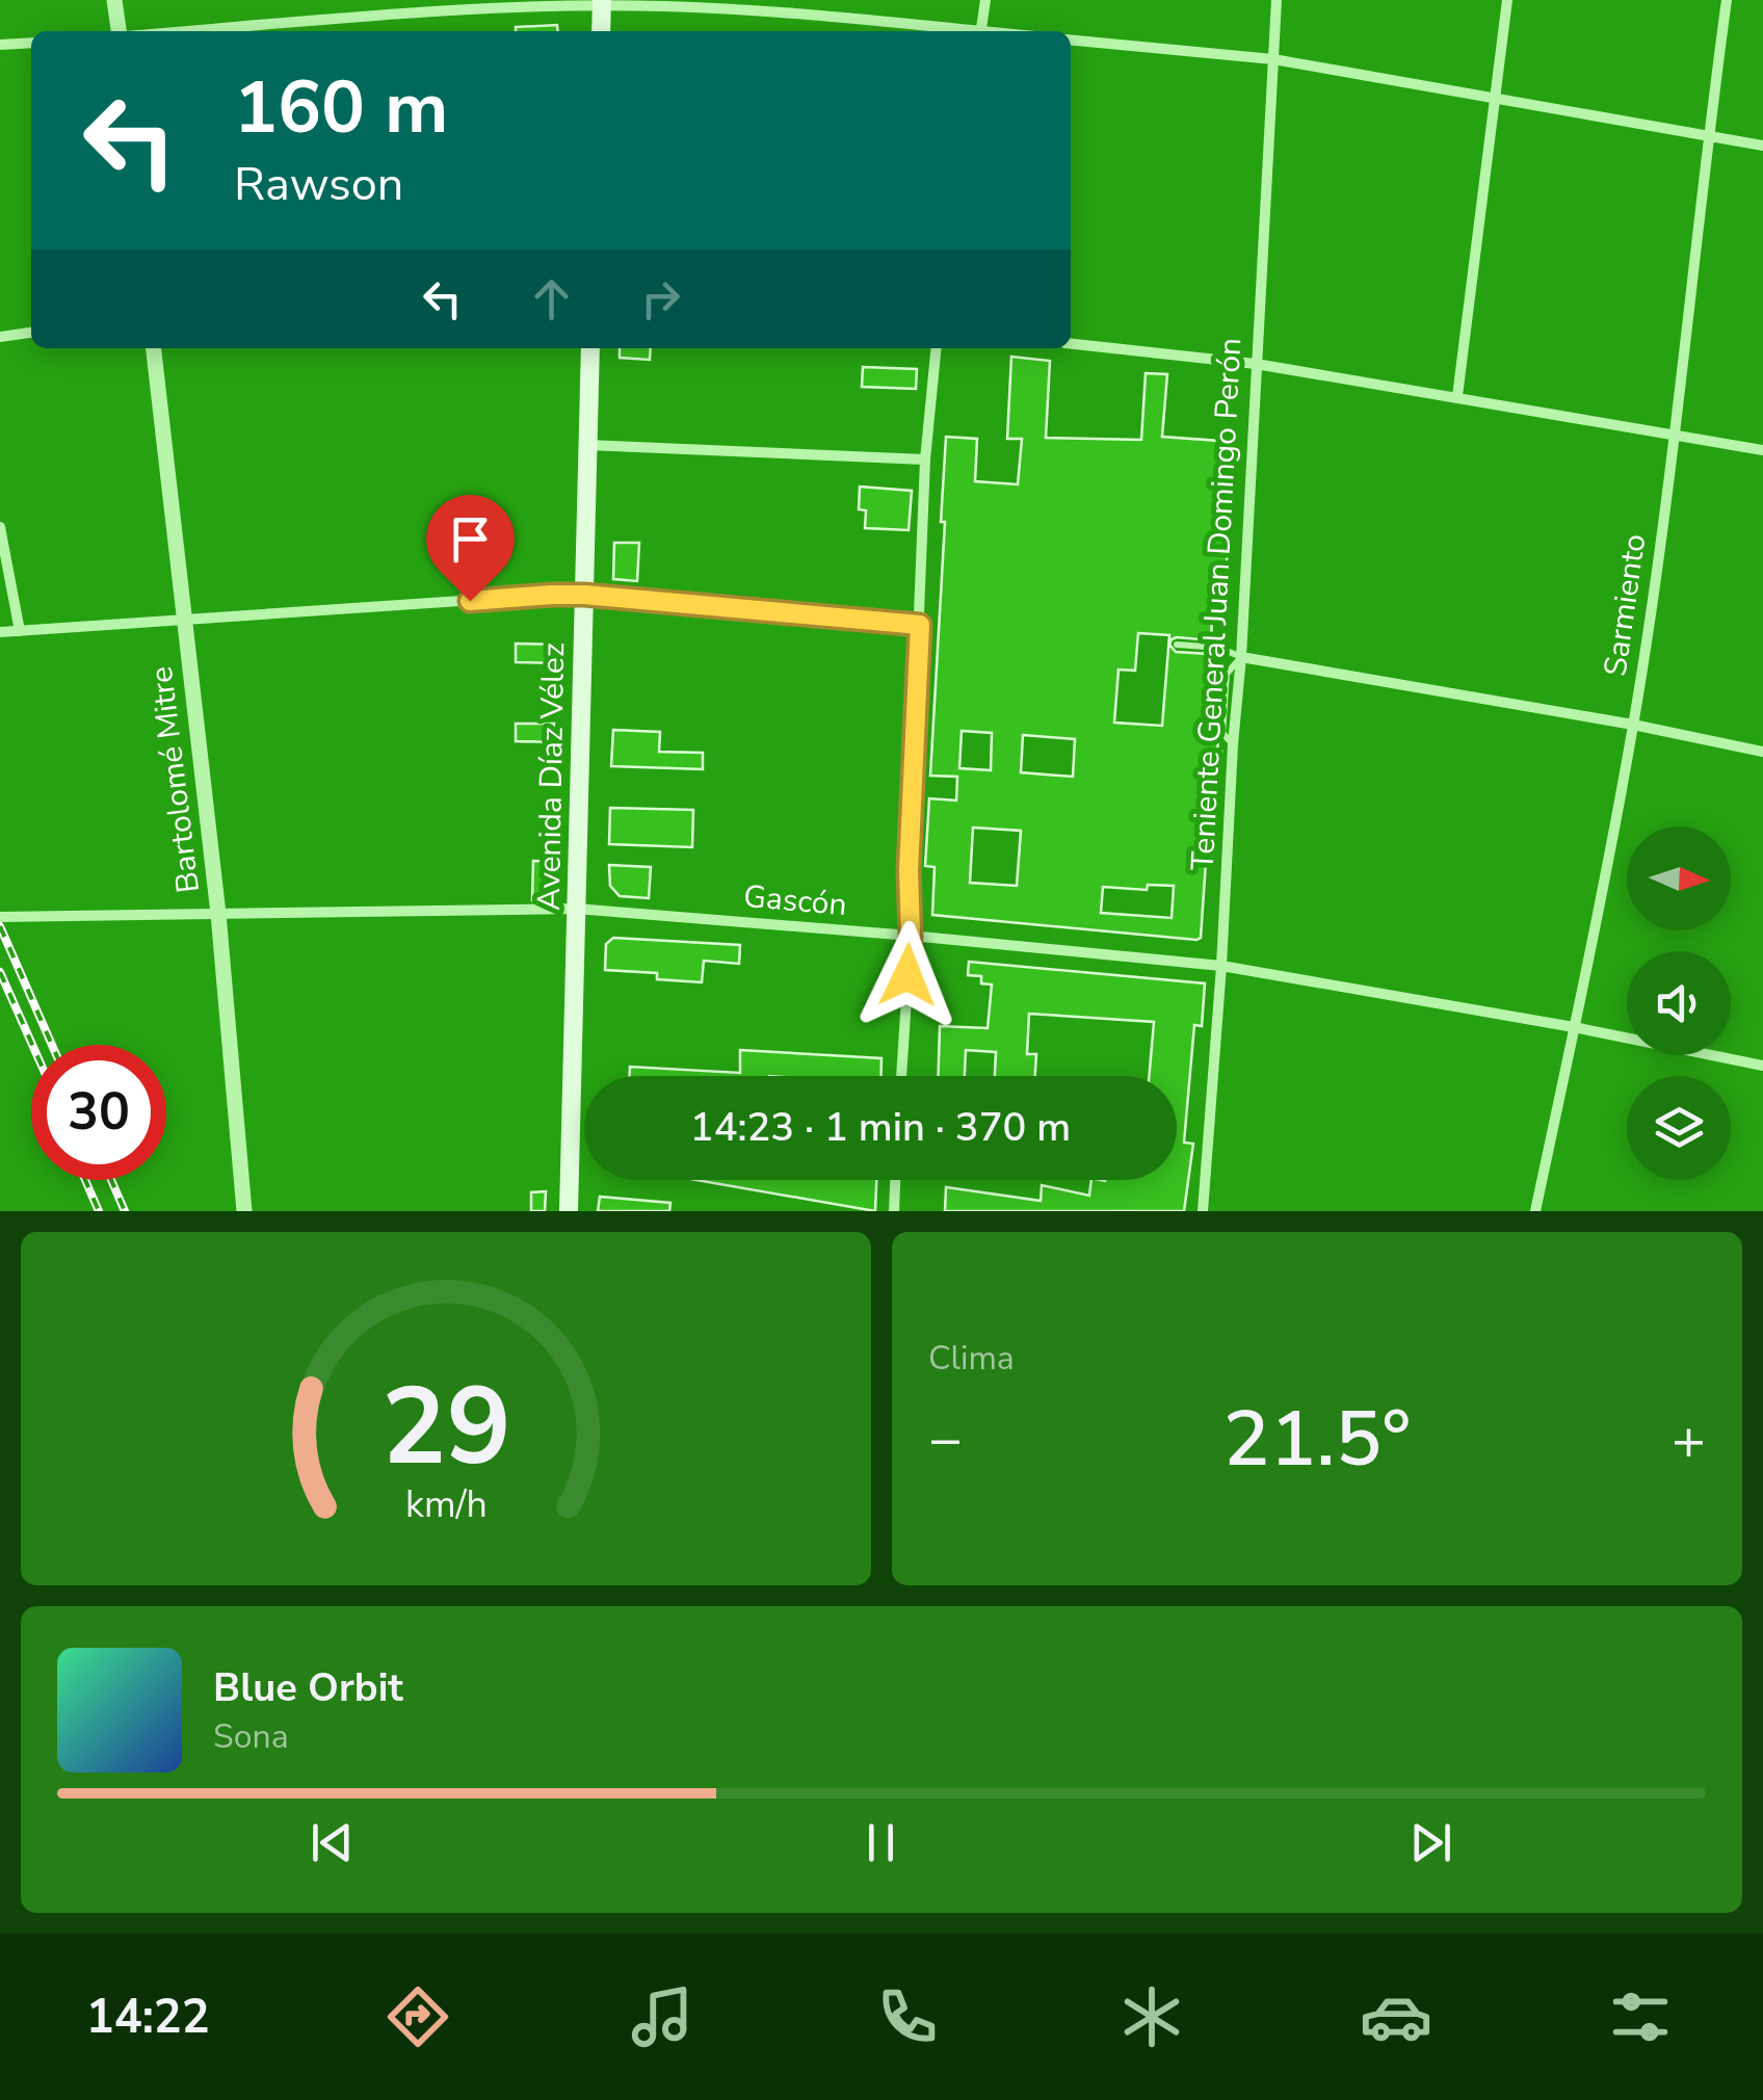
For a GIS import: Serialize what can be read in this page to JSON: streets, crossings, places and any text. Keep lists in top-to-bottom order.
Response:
{
  "streets": {
    "main road": ["Avenida Díaz Vélez"],
    "street": [
      "Teniente General Juan Domingo Perón",
      "Sarmiento",
      "Bartolomé Mitre",
      "Gascón"
    ]
  },
  "crossings": [
    ["Teniente General Juan Domingo Perón", "Gascón"],
    ["Sarmiento", "Gascón"],
    ["Avenida Díaz Vélez", "Gascón"],
    ["Bartolomé Mitre", "Gascón"]
  ],
  "north": "right",
  "page": {
    "turn": ["160 m", "Rawson"],
    "limit": "30",
    "trip": "14:23 · 1 min · 370 m",
    "tile": "Clima",
    "heat": ["−", "21.5°", "+"],
    "song": ["Blue Orbit", "Sona"],
    "tabs": "14:22",
    "gauge": ["29", "km/h"]
  }
}
